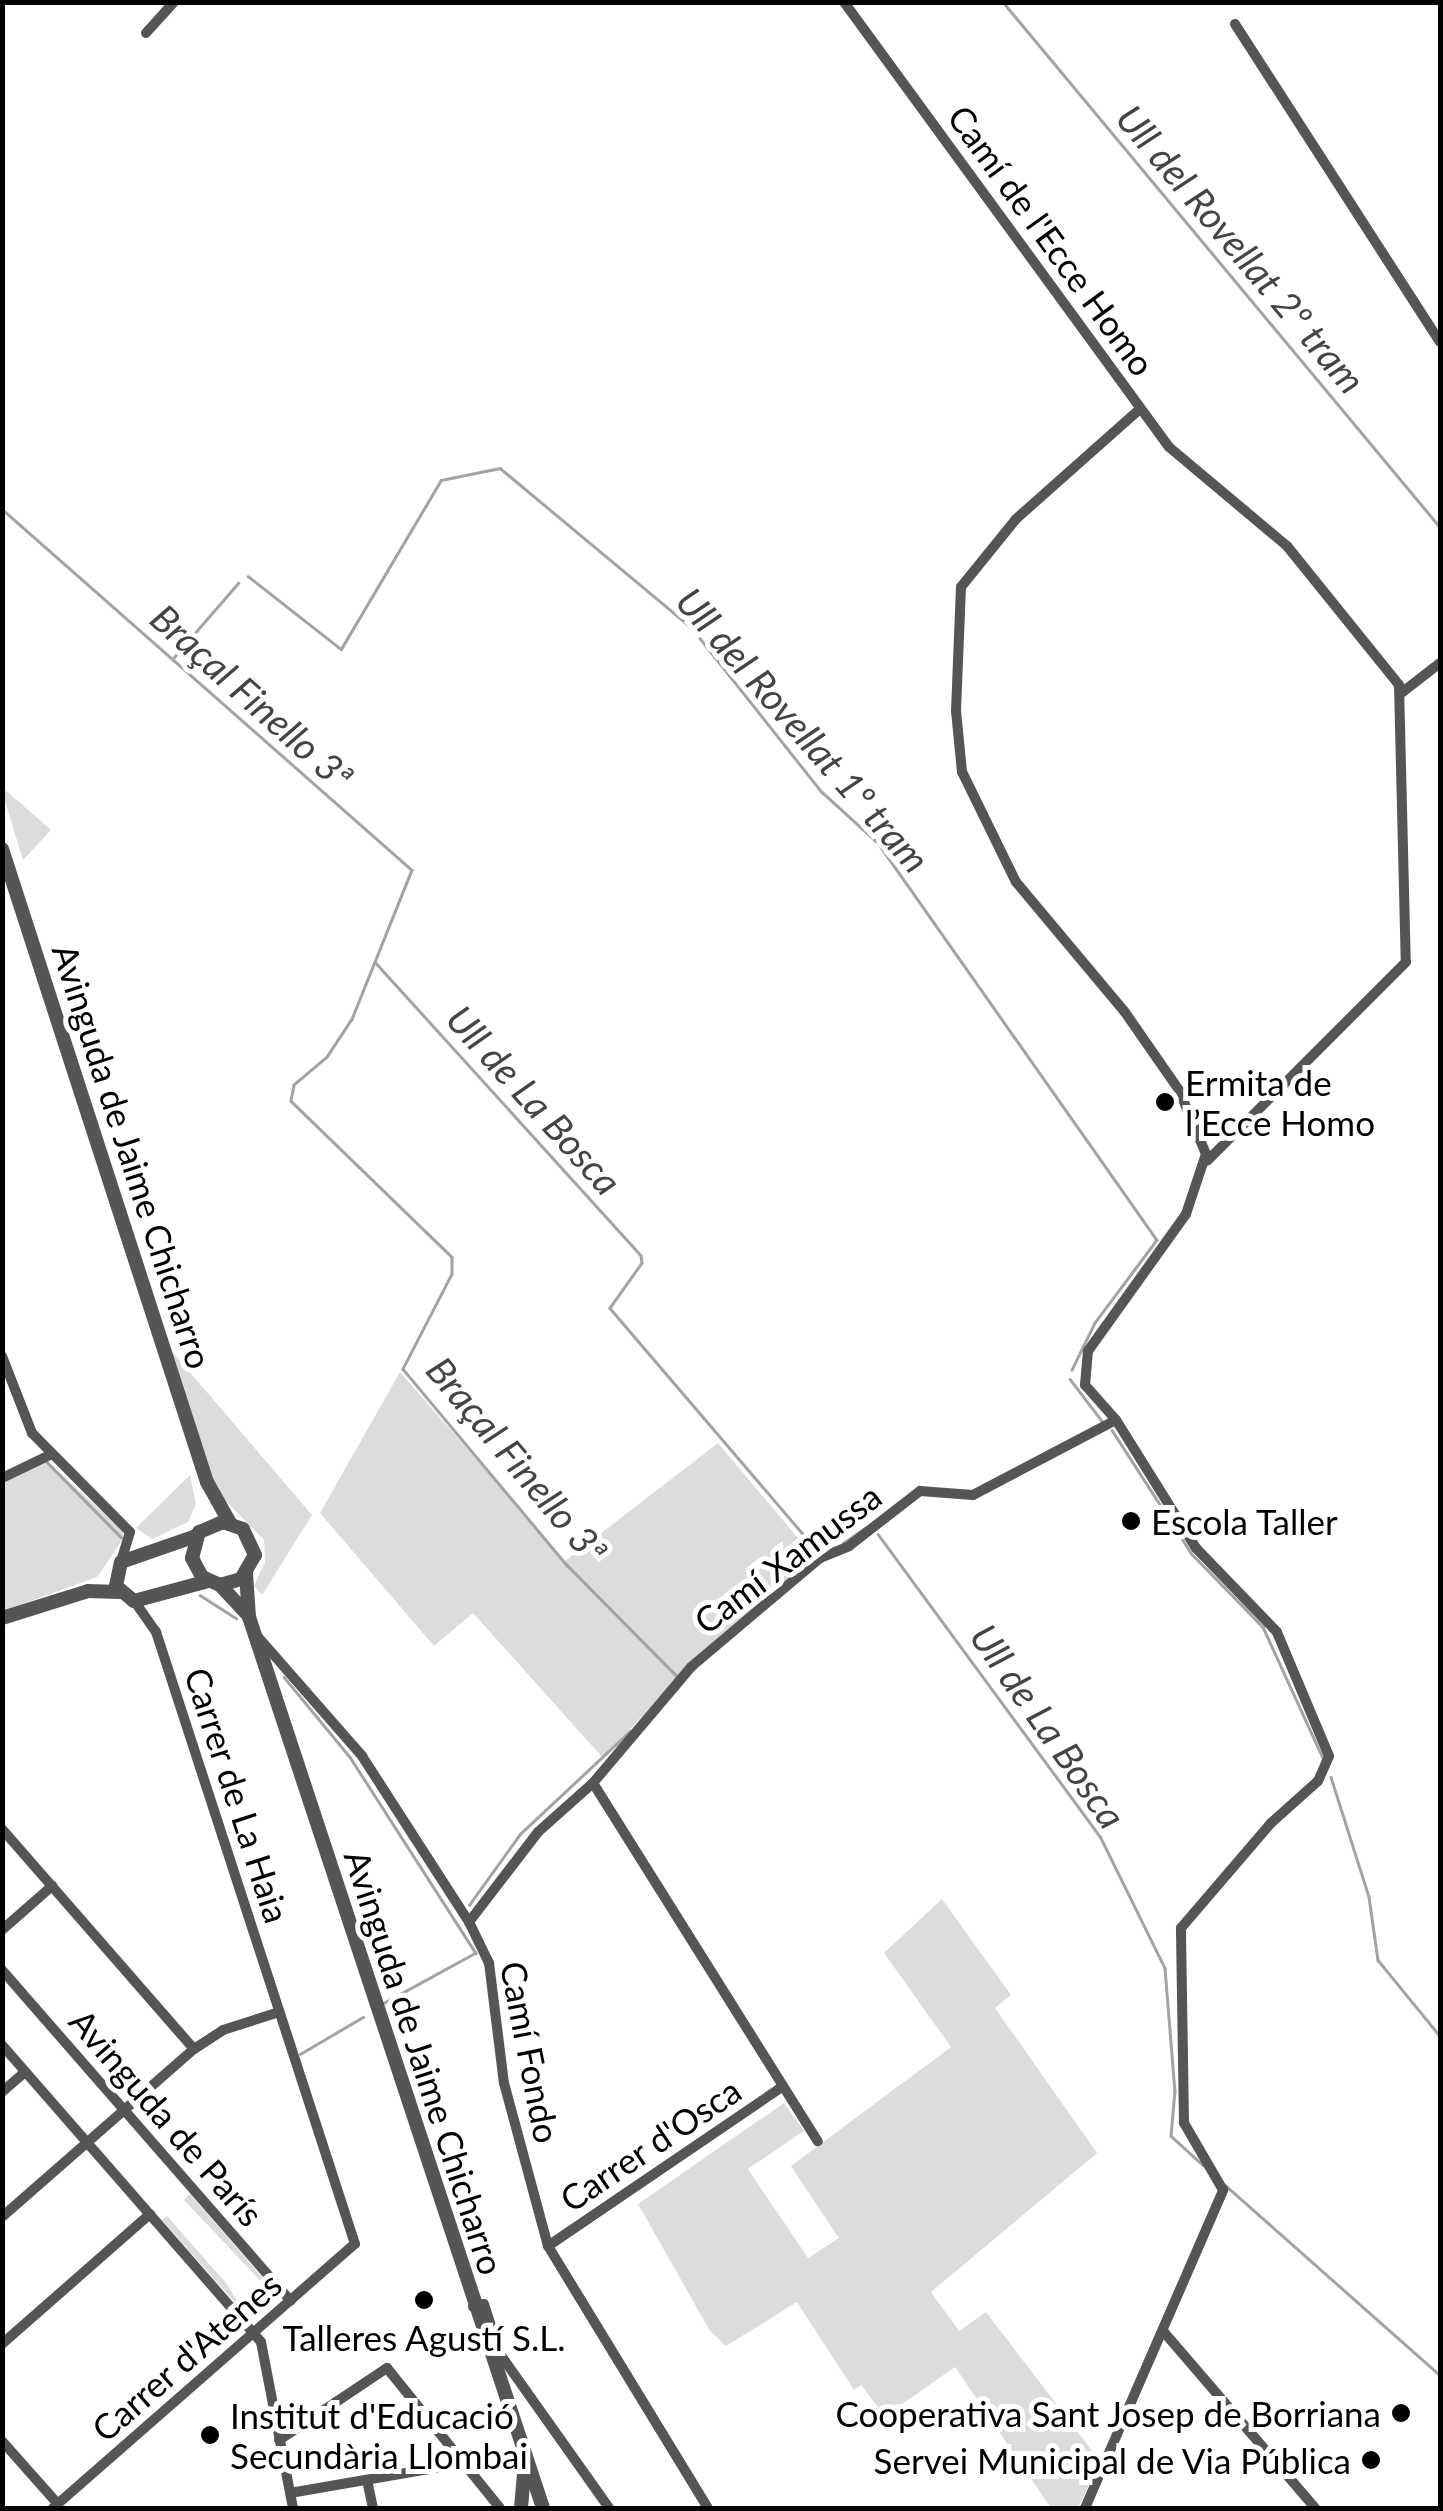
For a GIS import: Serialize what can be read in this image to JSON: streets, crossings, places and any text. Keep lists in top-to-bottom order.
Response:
{
  "streets": {
    "street": [
      "Camí de l'Ecce Homo",
      "Avinguda de Jaime Chicharro",
      "Camí Xamussa",
      "Carrer de La Haia",
      "Camí Fondo",
      "Avinguda de París",
      "Carrer d'Osca",
      "Carrer d'Atenes"
    ]
  },
  "crossings": [
    ["Avinguda de Jaime Chicharro", "Camí Fondo"],
    ["Camí Xamussa", "Camí Fondo"],
    ["Carrer de La Haia", "Carrer d'Atenes"],
    ["Camí Fondo", "Carrer d'Osca"],
    ["Avinguda de París", "Carrer d'Atenes"]
  ],
  "water": [
    "Ull del Rovellat 2º tram",
    "Braçal Finello 3ª",
    "Ull del Rovellat 1º tram",
    "Ull de La Bosca"
  ],
  "places": [
    "Ermita de l’Ecce Homo",
    "Escola Taller",
    "Talleres Agustí S.L.",
    "Cooperativa Sant Josep de Borriana",
    "Institut d'Educació Secundària Llombai",
    "Servei Municipal de Via Pública"
  ]
}
